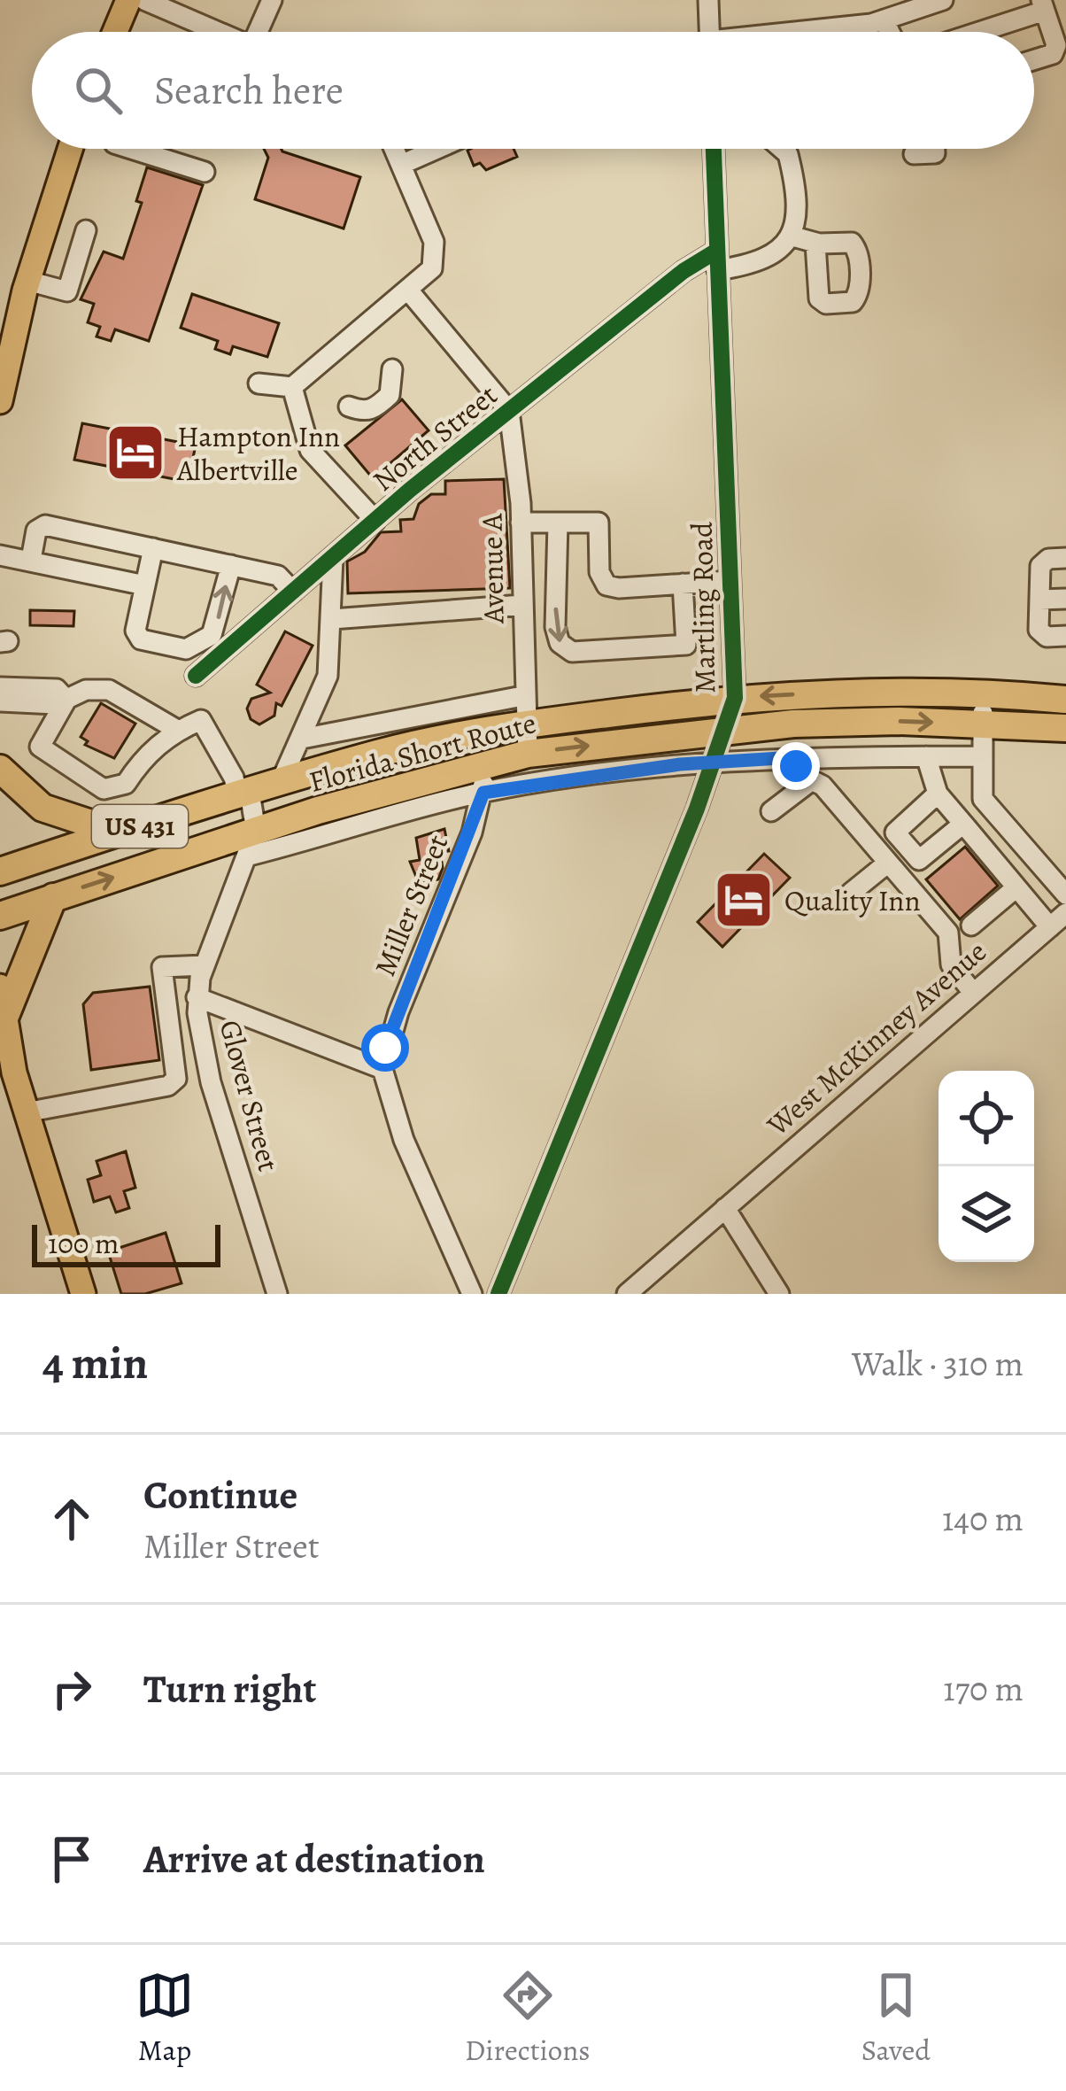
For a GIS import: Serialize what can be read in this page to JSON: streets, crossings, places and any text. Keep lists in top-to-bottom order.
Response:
{
  "streets": {
    "highway": ["Florida Short Route", "US 431"],
    "street": [
      "North Street",
      "Avenue A",
      "Martling Road",
      "Miller Street",
      "West McKinney Avenue",
      "Glover Street"
    ]
  },
  "crossings": [
    ["North Street", "Avenue A"],
    ["North Street", "Martling Road"],
    ["Avenue A", "Florida Short Route"],
    ["Martling Road", "Florida Short Route"],
    ["Florida Short Route", "Miller Street"],
    ["Florida Short Route", "Glover Street"]
  ],
  "places": {
    "hotel": ["Hampton Inn Albertville", "Quality Inn"]
  },
  "scale_bar": "100 m",
  "page": {
    "search": "Search here",
    "scale": "100 m",
    "heading": ["4 min", "Walk · 310 m"],
    "list": [
      ["Continue", "Miller Street", "140 m"],
      ["Turn right", "170 m"],
      "Arrive at destination"
    ],
    "nav": ["Map", "Directions", "Saved"]
  }
}
